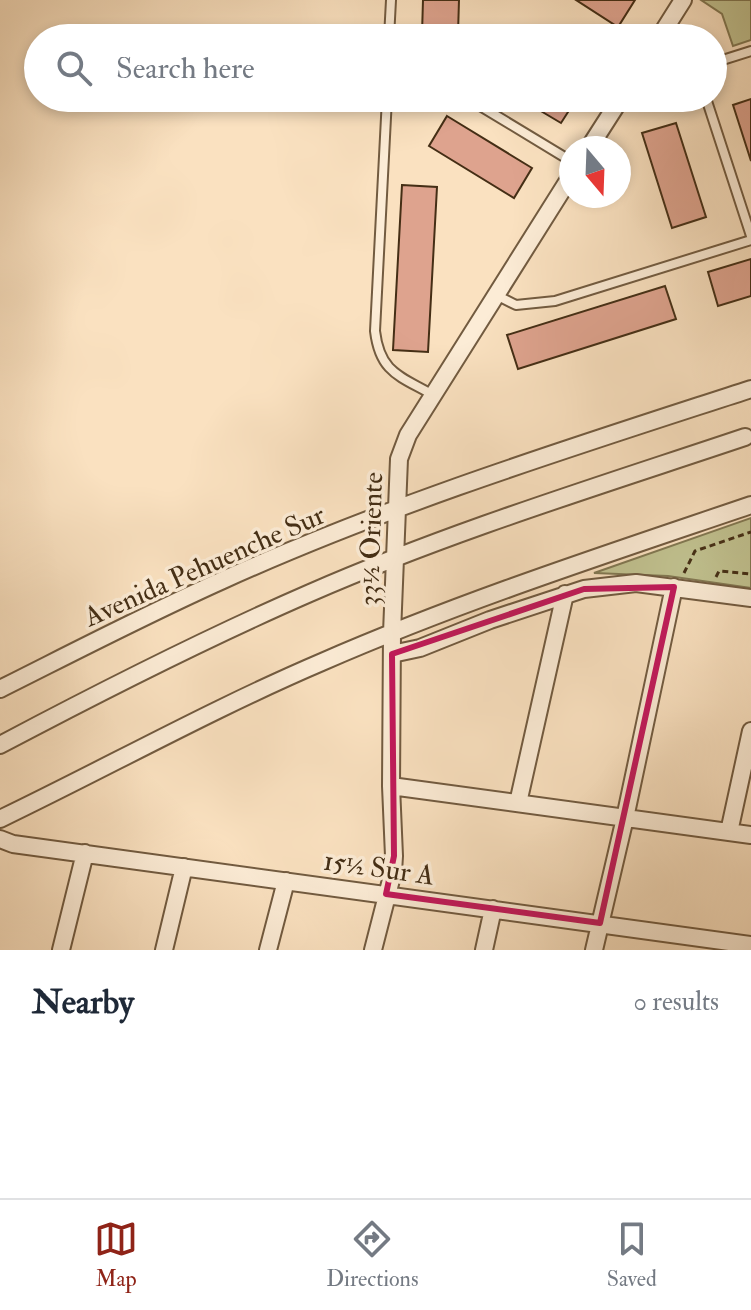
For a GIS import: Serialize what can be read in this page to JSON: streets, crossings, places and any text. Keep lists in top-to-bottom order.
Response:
{
  "streets": {
    "street": ["33½ Oriente", "Avenida Pehuenche Sur", "15½ Sur A"]
  },
  "crossings": [
    ["33½ Oriente", "Avenida Pehuenche Sur"],
    ["33½ Oriente", "15½ Sur A"]
  ],
  "north": "bottom",
  "page": {
    "search": "Search here",
    "heading": ["Nearby", "0 results"],
    "nav": ["Map", "Directions", "Saved"]
  }
}
